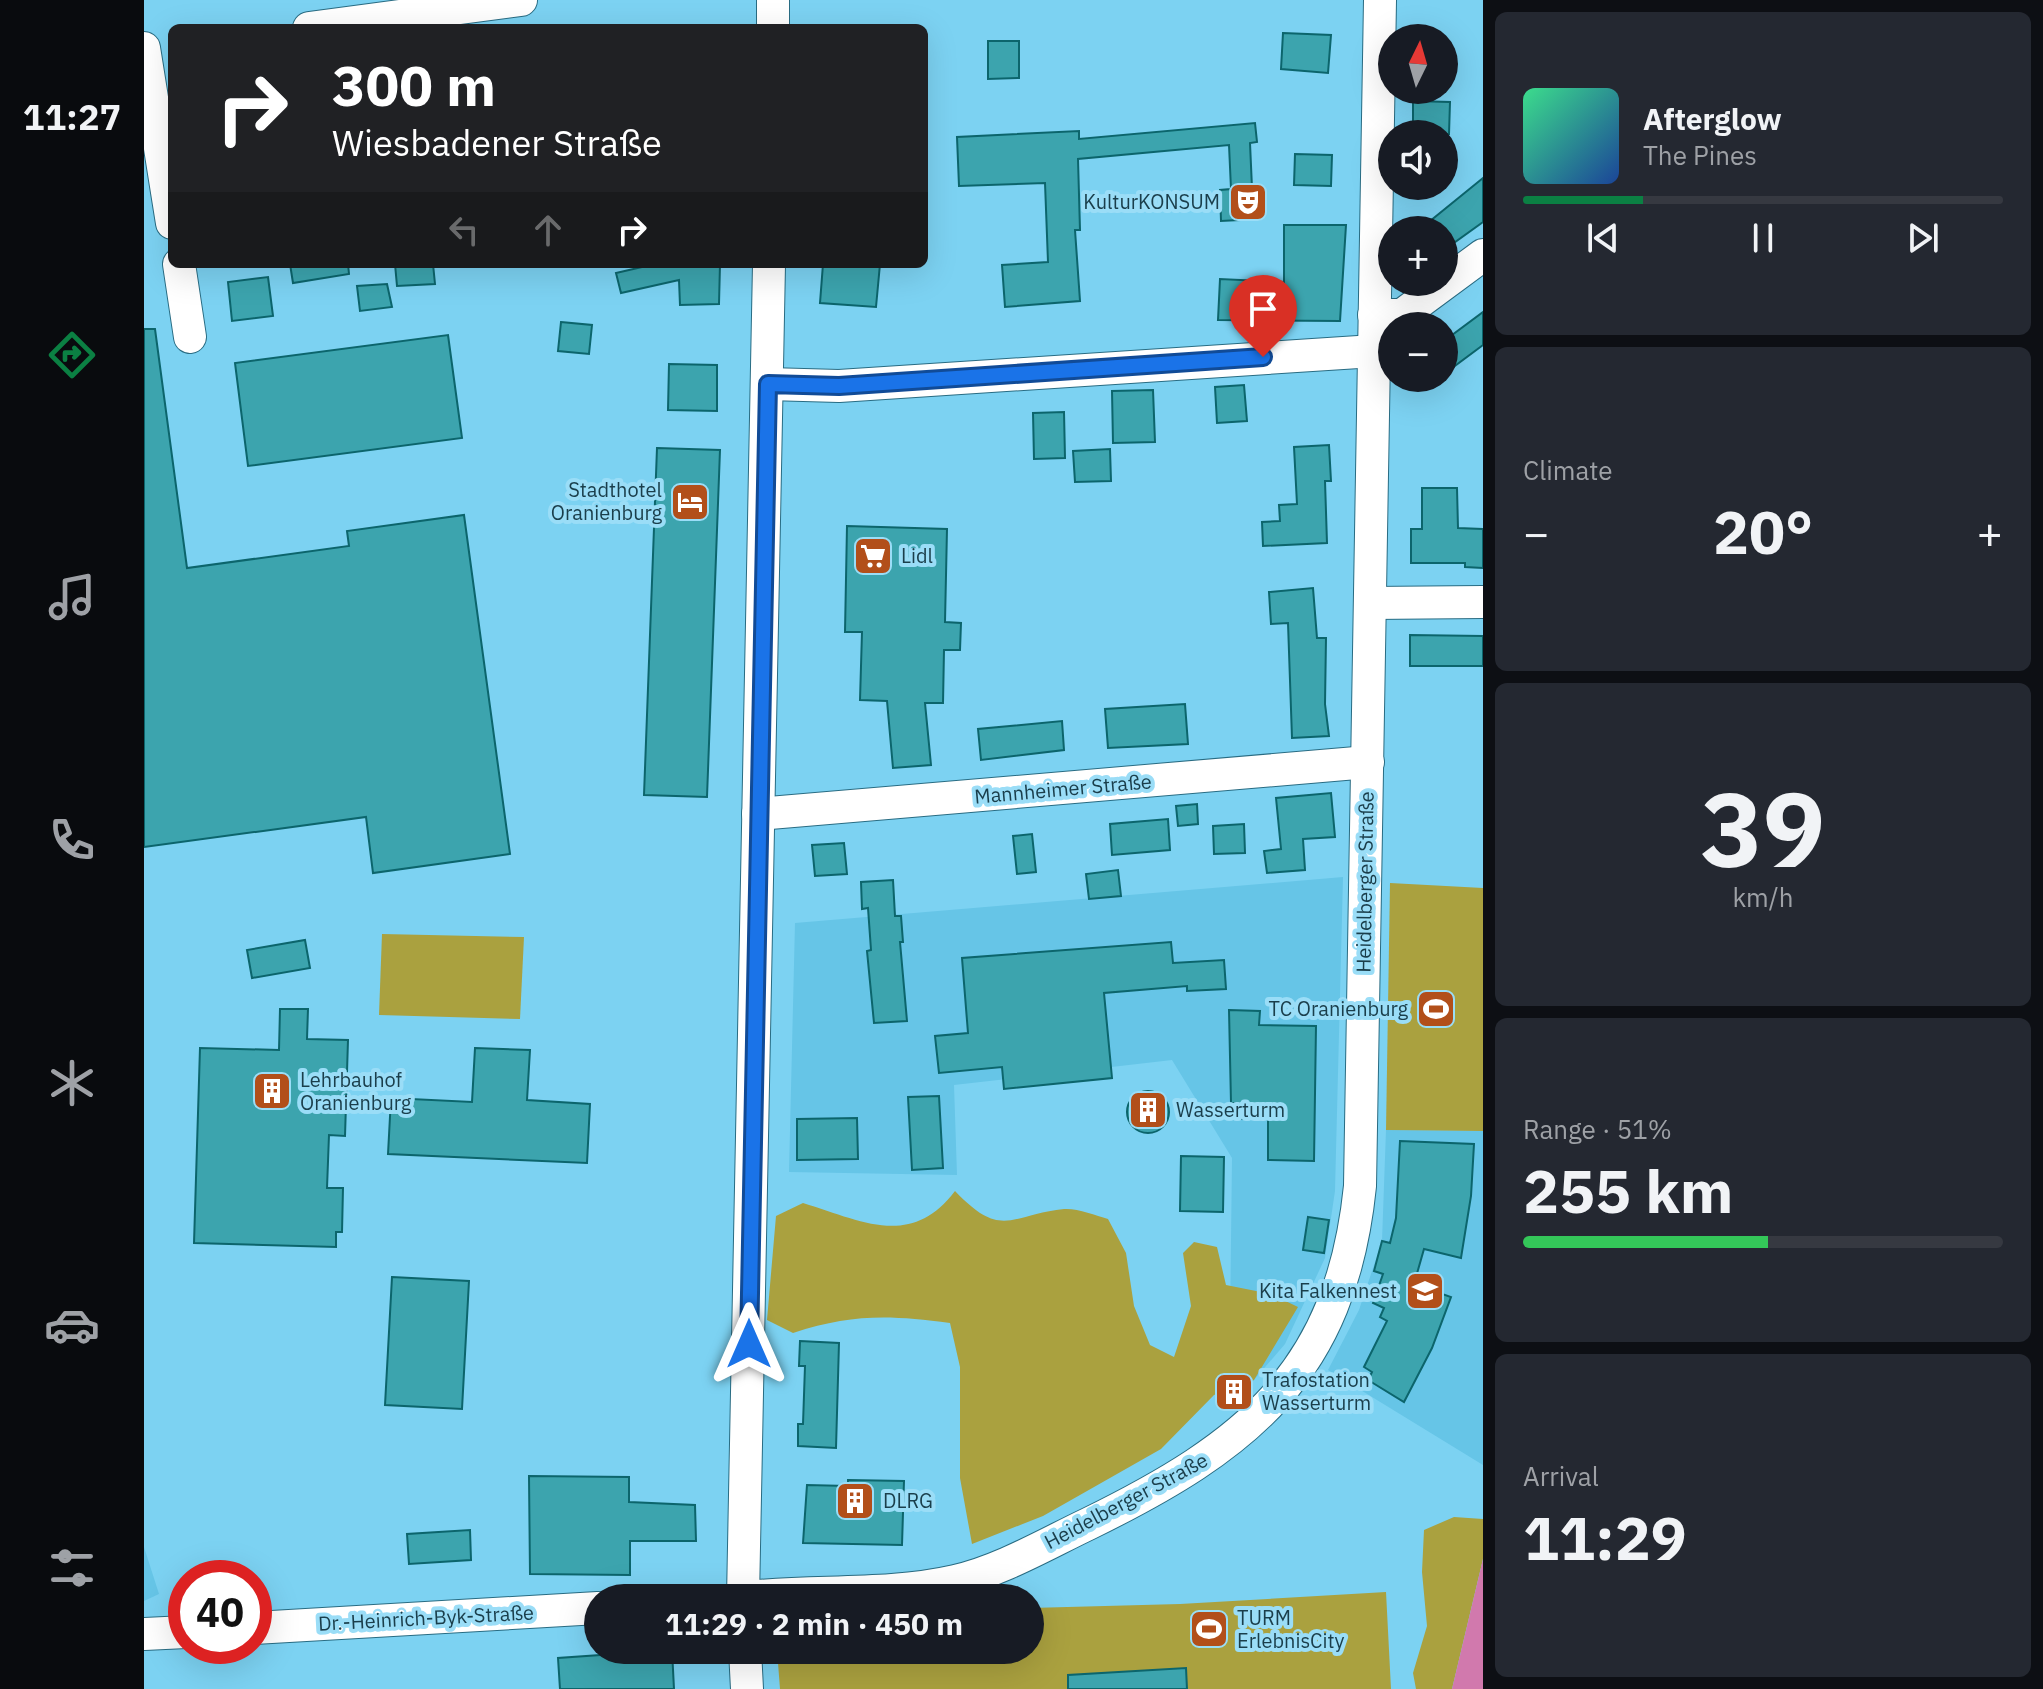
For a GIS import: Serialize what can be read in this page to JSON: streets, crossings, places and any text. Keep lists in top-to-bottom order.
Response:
{
  "streets": {
    "street": ["Mannheimer Straße", "Heidelberger Straße", "Dr.-Heinrich-Byk-Straße"]
  },
  "crossings": [
    ["Mannheimer Straße", "Heidelberger Straße"]
  ],
  "places": {
    "theatre": ["KulturKONSUM"],
    "hotel": ["Stadthotel Oranienburg"],
    "supermarket": ["Lidl"],
    "sports": ["TC Oranienburg", "TURM ErlebnisCity"],
    "building": [
      "Lehrbauhof Oranienburg",
      "Wasserturm",
      "Trafostation Wasserturm",
      "DLRG"
    ],
    "school or university": ["Kita Falkennest"]
  },
  "north": "top",
  "page": {
    "tabs": "11:27",
    "map_buttons": ["+", "−"],
    "turn": ["300 m", "Wiesbadener Straße"],
    "song": ["Afterglow", "The Pines"],
    "tile": [
      "Climate",
      ["39", "km/h"],
      ["Range · 51%", "255 km"],
      ["Arrival", "11:29"]
    ],
    "heat": ["−", "20°", "+"],
    "limit": "40",
    "trip": "11:29 · 2 min · 450 m"
  }
}
